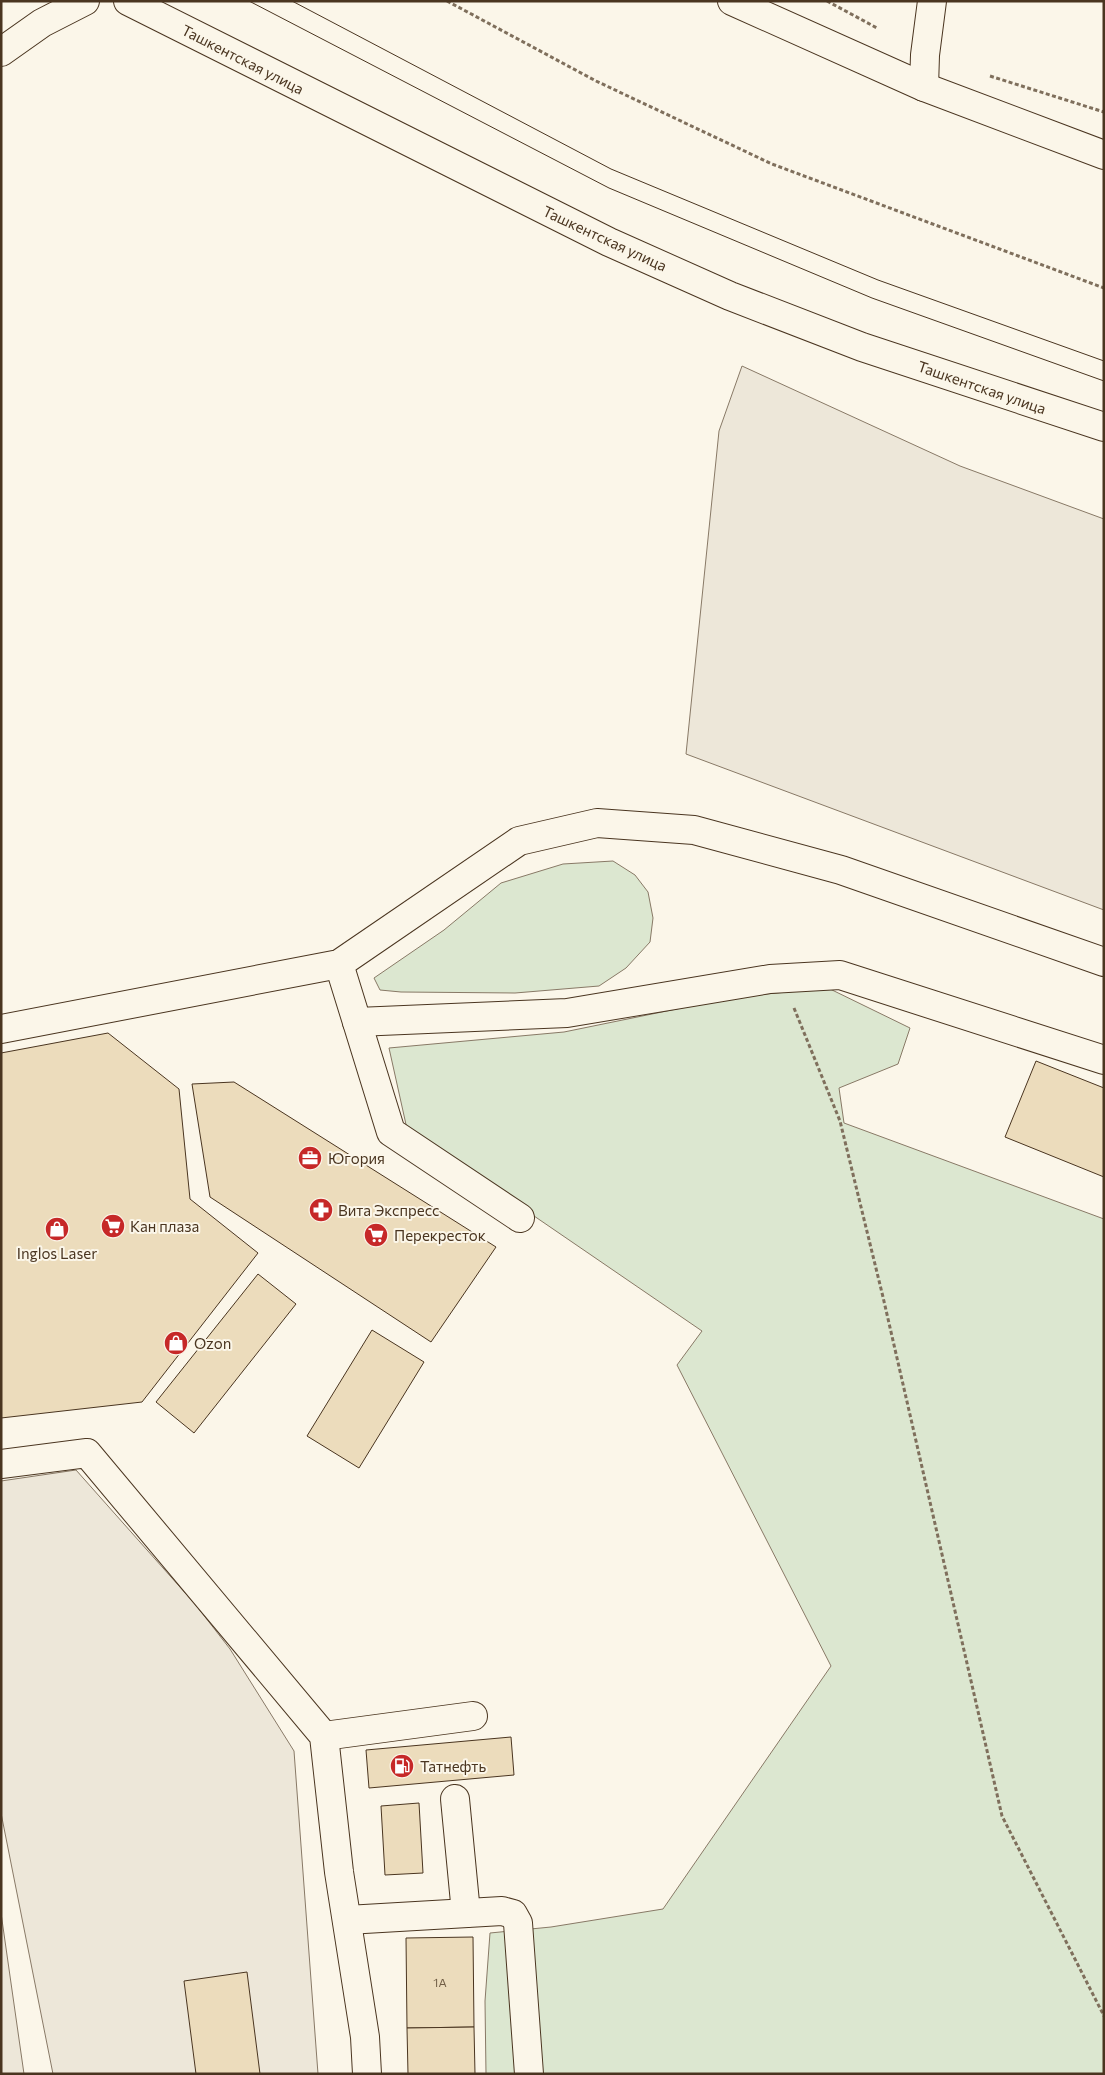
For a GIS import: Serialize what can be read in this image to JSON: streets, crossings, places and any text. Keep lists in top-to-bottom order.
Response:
{
  "streets": {
    "main road": ["Ташкентская улица"]
  },
  "places": {
    "office": ["Югория"],
    "pharmacy": ["Вита Экспресс"],
    "supermarket": ["Кан плаза", "Перекресток"],
    "shop": ["Inglos Laser", "Ozon"],
    "fuel station": ["Татнефть"]
  },
  "house_numbers": ["1А"]
}
